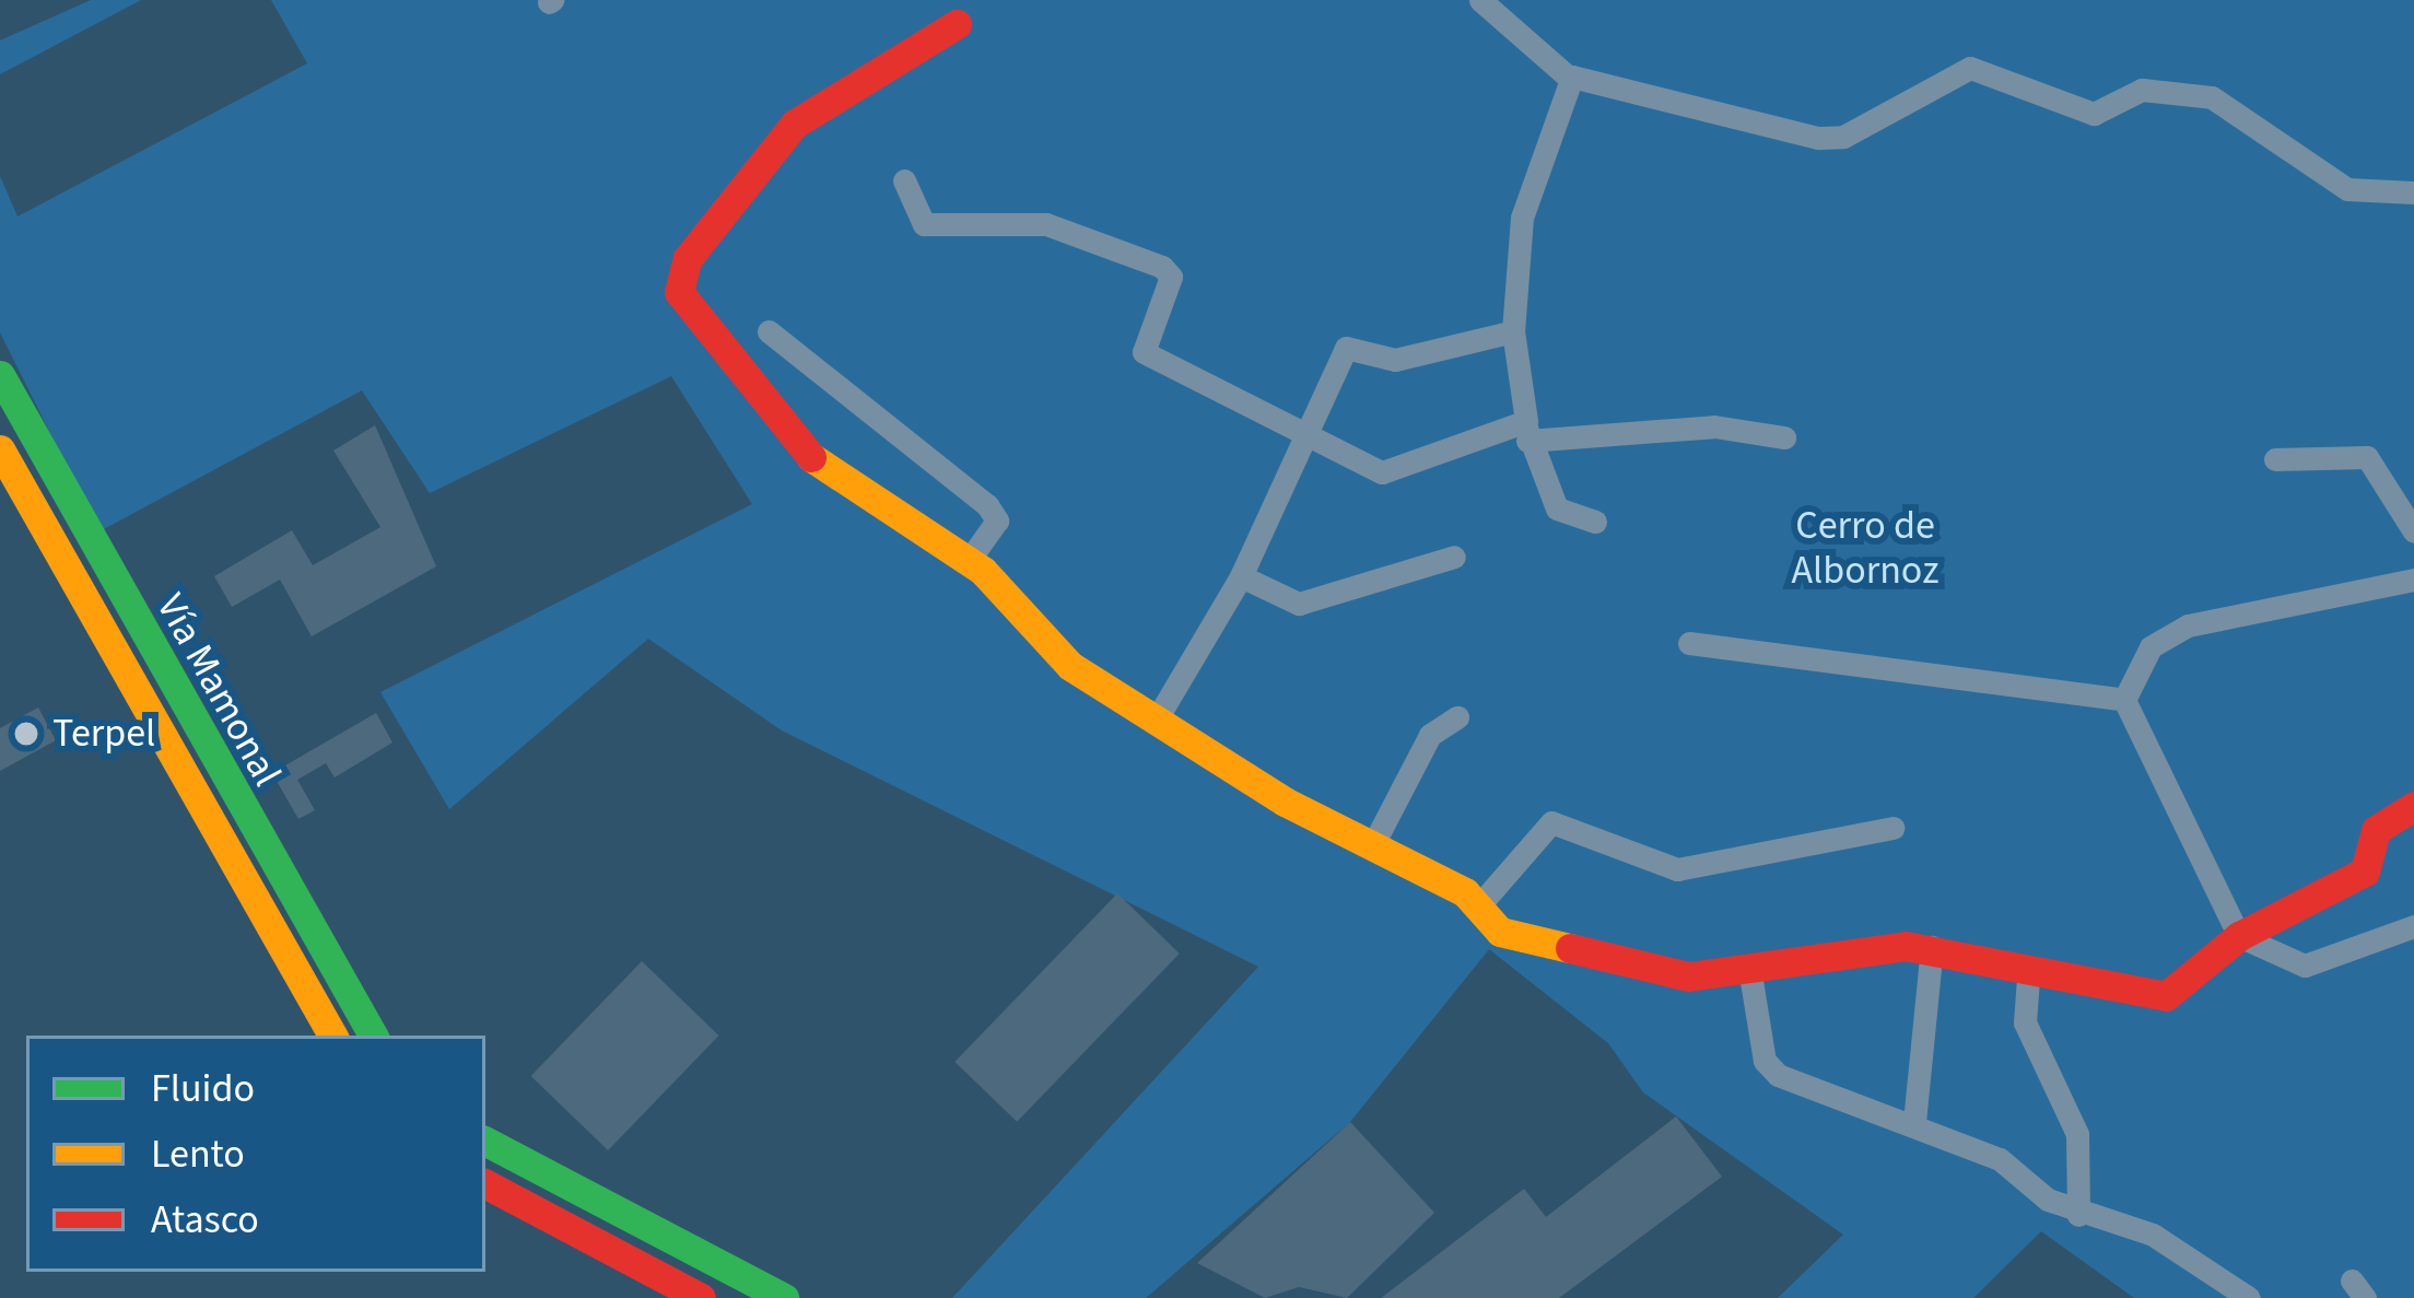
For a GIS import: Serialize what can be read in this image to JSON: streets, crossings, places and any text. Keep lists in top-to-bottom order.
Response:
{
  "streets": {
    "street": ["Vía Mamonal"]
  },
  "parks": ["Cerro de Albornoz"],
  "places": ["Terpel"],
  "legend": ["Fluido", "Lento", "Atasco"]
}
